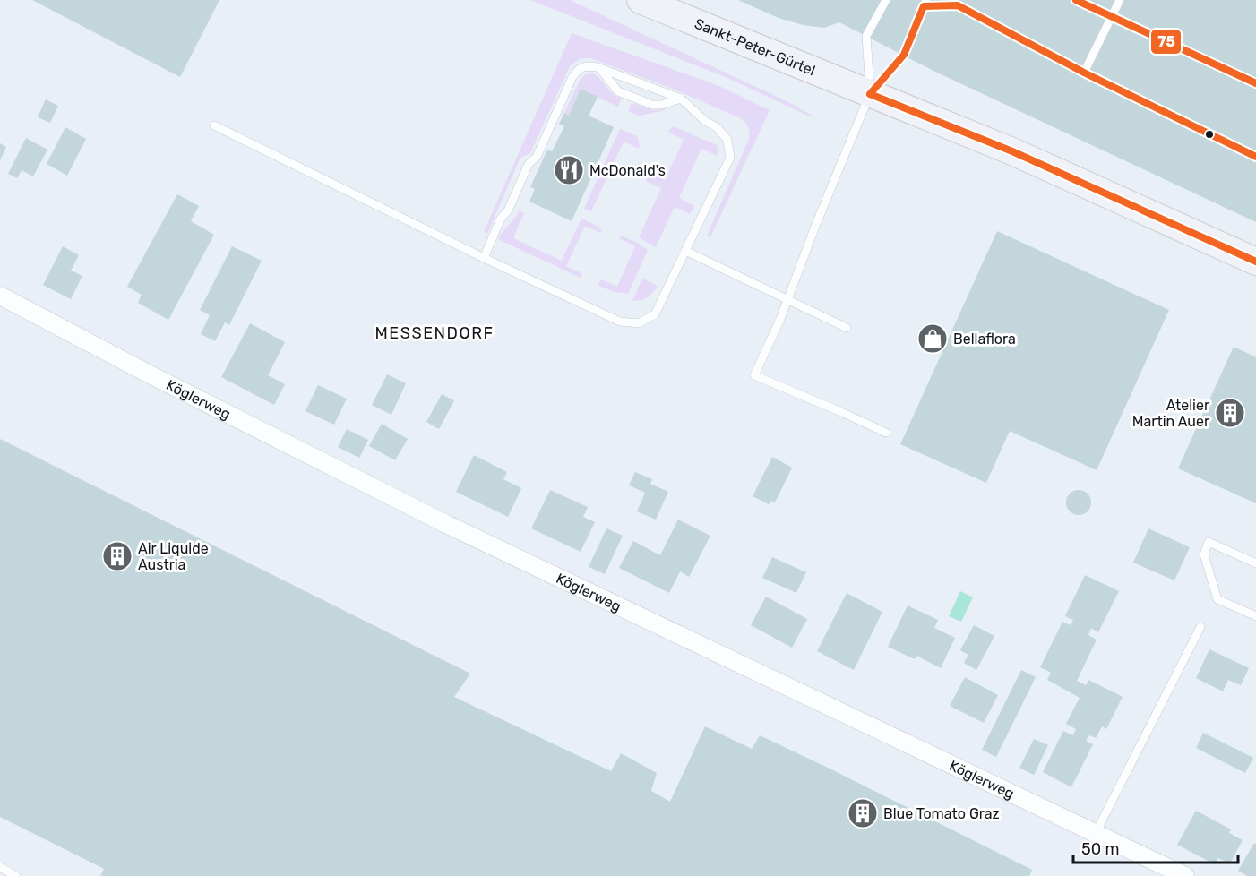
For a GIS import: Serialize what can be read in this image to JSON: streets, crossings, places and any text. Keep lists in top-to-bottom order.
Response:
{
  "streets": {
    "main road": ["Sankt-Peter-Gürtel"],
    "street": ["Köglerweg"]
  },
  "districts": ["MESSENDORF"],
  "places": {
    "restaurant": ["McDonald's"],
    "shop": ["Bellaflora"],
    "building": ["Atelier Martin Auer", "Air Liquide Austria", "Blue Tomato Graz"]
  },
  "lines": ["transit line 75"],
  "scale_bar": "50 m"
}
